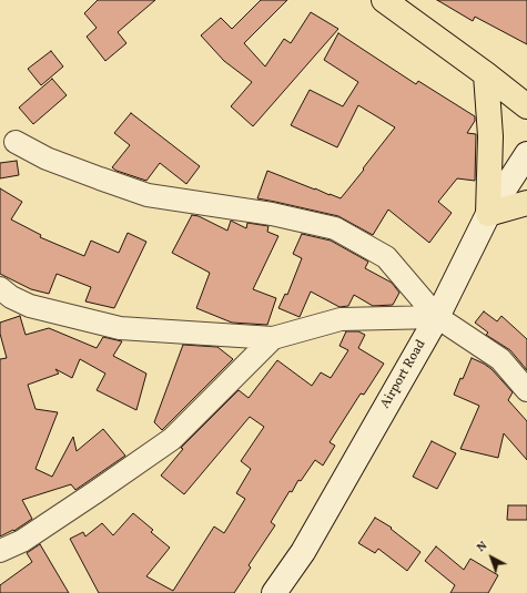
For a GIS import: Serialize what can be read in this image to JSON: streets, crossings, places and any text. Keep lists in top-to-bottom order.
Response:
{
  "streets": {
    "main road": ["Airport Road"]
  },
  "north": "top left"
}
